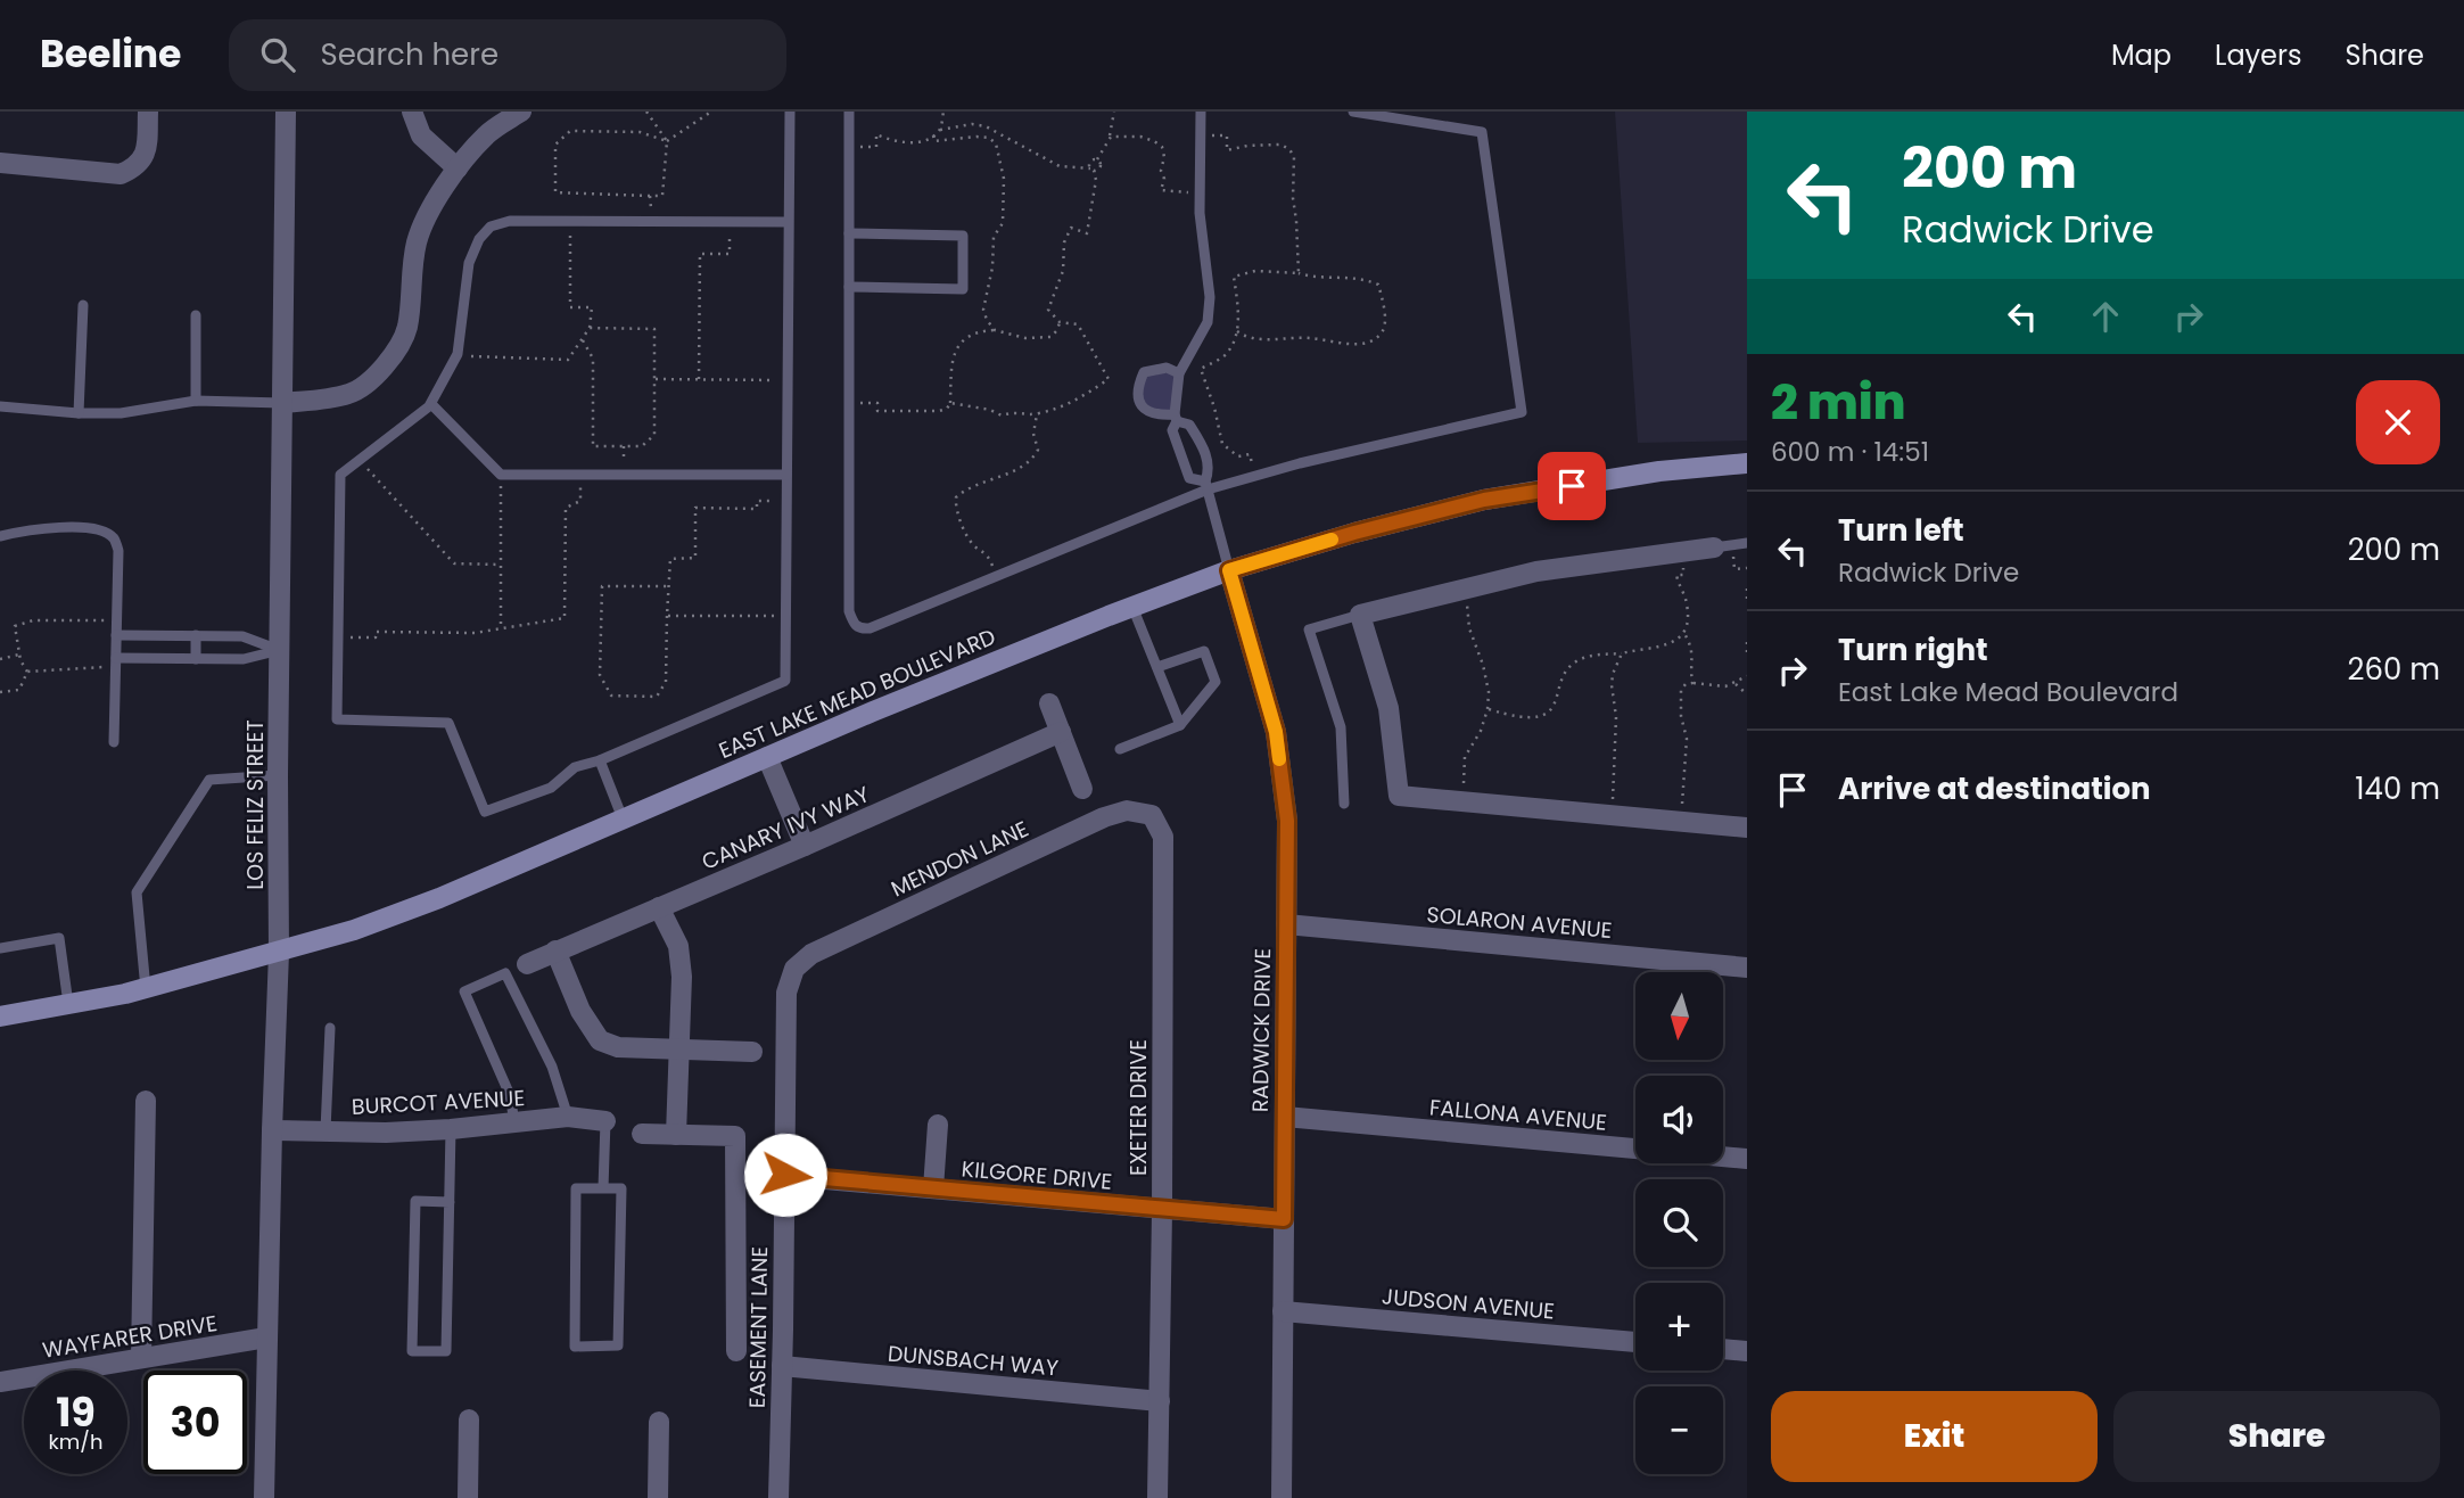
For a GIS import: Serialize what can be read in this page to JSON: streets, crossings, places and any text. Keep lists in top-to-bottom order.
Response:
{
  "streets": {
    "main road": ["EAST LAKE MEAD BOULEVARD"],
    "street": [
      "LOS FELIZ STREET",
      "CANARY IVY WAY",
      "MENDON LANE",
      "SOLARON AVENUE",
      "RADWICK DRIVE",
      "BURCOT AVENUE",
      "EXETER DRIVE",
      "FALLONA AVENUE",
      "KILGORE DRIVE",
      "JUDSON AVENUE",
      "EASEMENT LANE",
      "WAYFARER DRIVE",
      "DUNSBACH WAY"
    ]
  },
  "crossings": [
    ["EAST LAKE MEAD BOULEVARD", "LOS FELIZ STREET"],
    ["EAST LAKE MEAD BOULEVARD", "RADWICK DRIVE"],
    ["LOS FELIZ STREET", "BURCOT AVENUE"],
    ["LOS FELIZ STREET", "WAYFARER DRIVE"],
    ["MENDON LANE", "EXETER DRIVE"],
    ["MENDON LANE", "EASEMENT LANE"],
    ["SOLARON AVENUE", "RADWICK DRIVE"],
    ["RADWICK DRIVE", "FALLONA AVENUE"],
    ["RADWICK DRIVE", "KILGORE DRIVE"],
    ["RADWICK DRIVE", "JUDSON AVENUE"],
    ["EXETER DRIVE", "KILGORE DRIVE"],
    ["EXETER DRIVE", "DUNSBACH WAY"],
    ["KILGORE DRIVE", "EASEMENT LANE"],
    ["EASEMENT LANE", "DUNSBACH WAY"]
  ],
  "north": "bottom",
  "page": {
    "header": "Beeline",
    "search": "Search here",
    "nav": ["Map", "Layers", "Share"],
    "turn": ["200 m", "Radwick Drive"],
    "heading": ["2 min", "600 m · 14:51"],
    "list": [
      {
        "name": "Turn left",
        "note": "Radwick Drive",
        "value": "200 m"
      },
      {
        "name": "Turn right",
        "note": "East Lake Mead Boulevard",
        "value": "260 m"
      },
      {
        "name": "Arrive at destination",
        "value": "140 m"
      }
    ],
    "map_buttons": ["+", "−"],
    "speed": "19 km/h",
    "limit": "30",
    "buttons": ["Exit", "Share"]
  }
}
